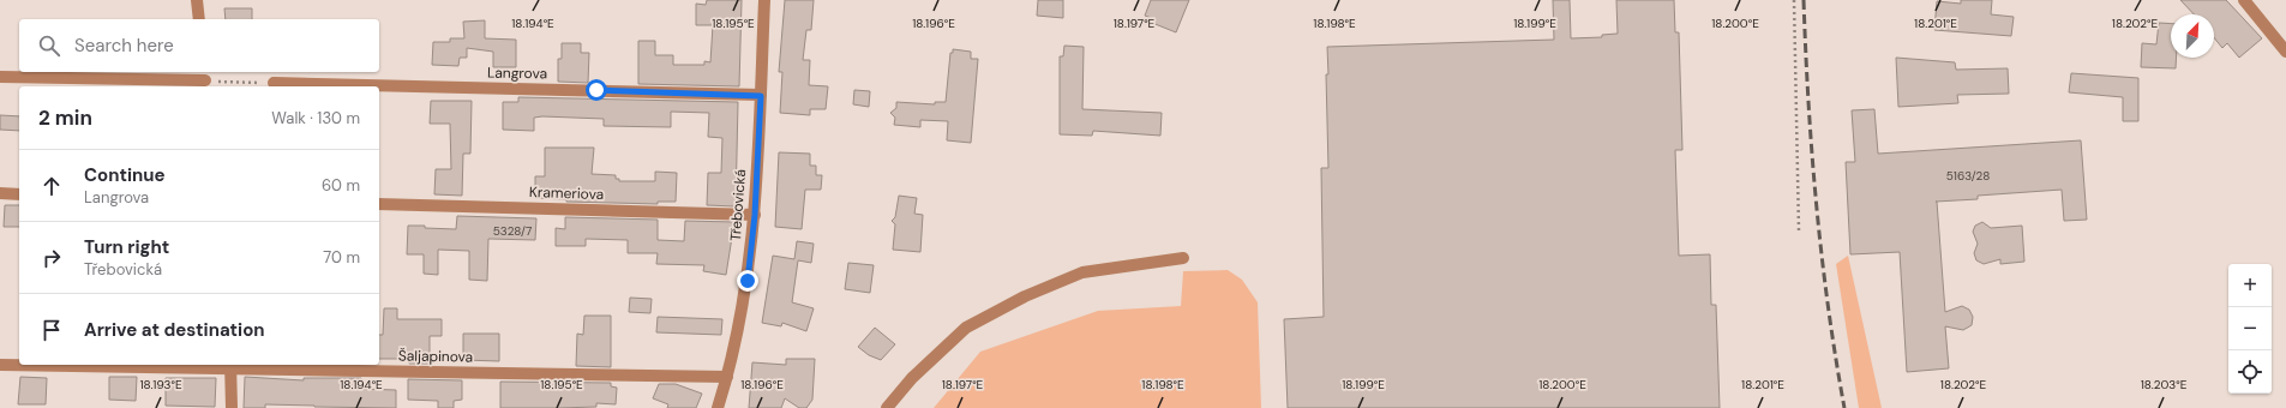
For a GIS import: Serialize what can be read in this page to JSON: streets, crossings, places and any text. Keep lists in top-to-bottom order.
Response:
{
  "streets": {
    "street": [
      "Langrova",
      "Krameriova",
      "Třebovická",
      "Šaljapinova"
    ]
  },
  "crossings": [
    ["Langrova", "Třebovická"],
    ["Krameriova", "Třebovická"],
    ["Třebovická", "Šaljapinova"]
  ],
  "house_numbers": ["5163/28", "5328/7"],
  "north": "top right",
  "page": {
    "search": "Search here",
    "heading": ["2 min", "Walk · 130 m"],
    "list": [
      ["Continue", "Langrova", "60 m"],
      ["Turn right", "Třebovická", "70 m"],
      "Arrive at destination"
    ],
    "map_buttons": ["+", "−"]
  },
  "coordinates": [
    "18.194°E",
    "18.195°E",
    "18.196°E",
    "18.197°E",
    "18.198°E",
    "18.199°E",
    "18.200°E",
    "18.201°E",
    "18.202°E",
    "18.193°E",
    "18.203°E"
  ]
}
